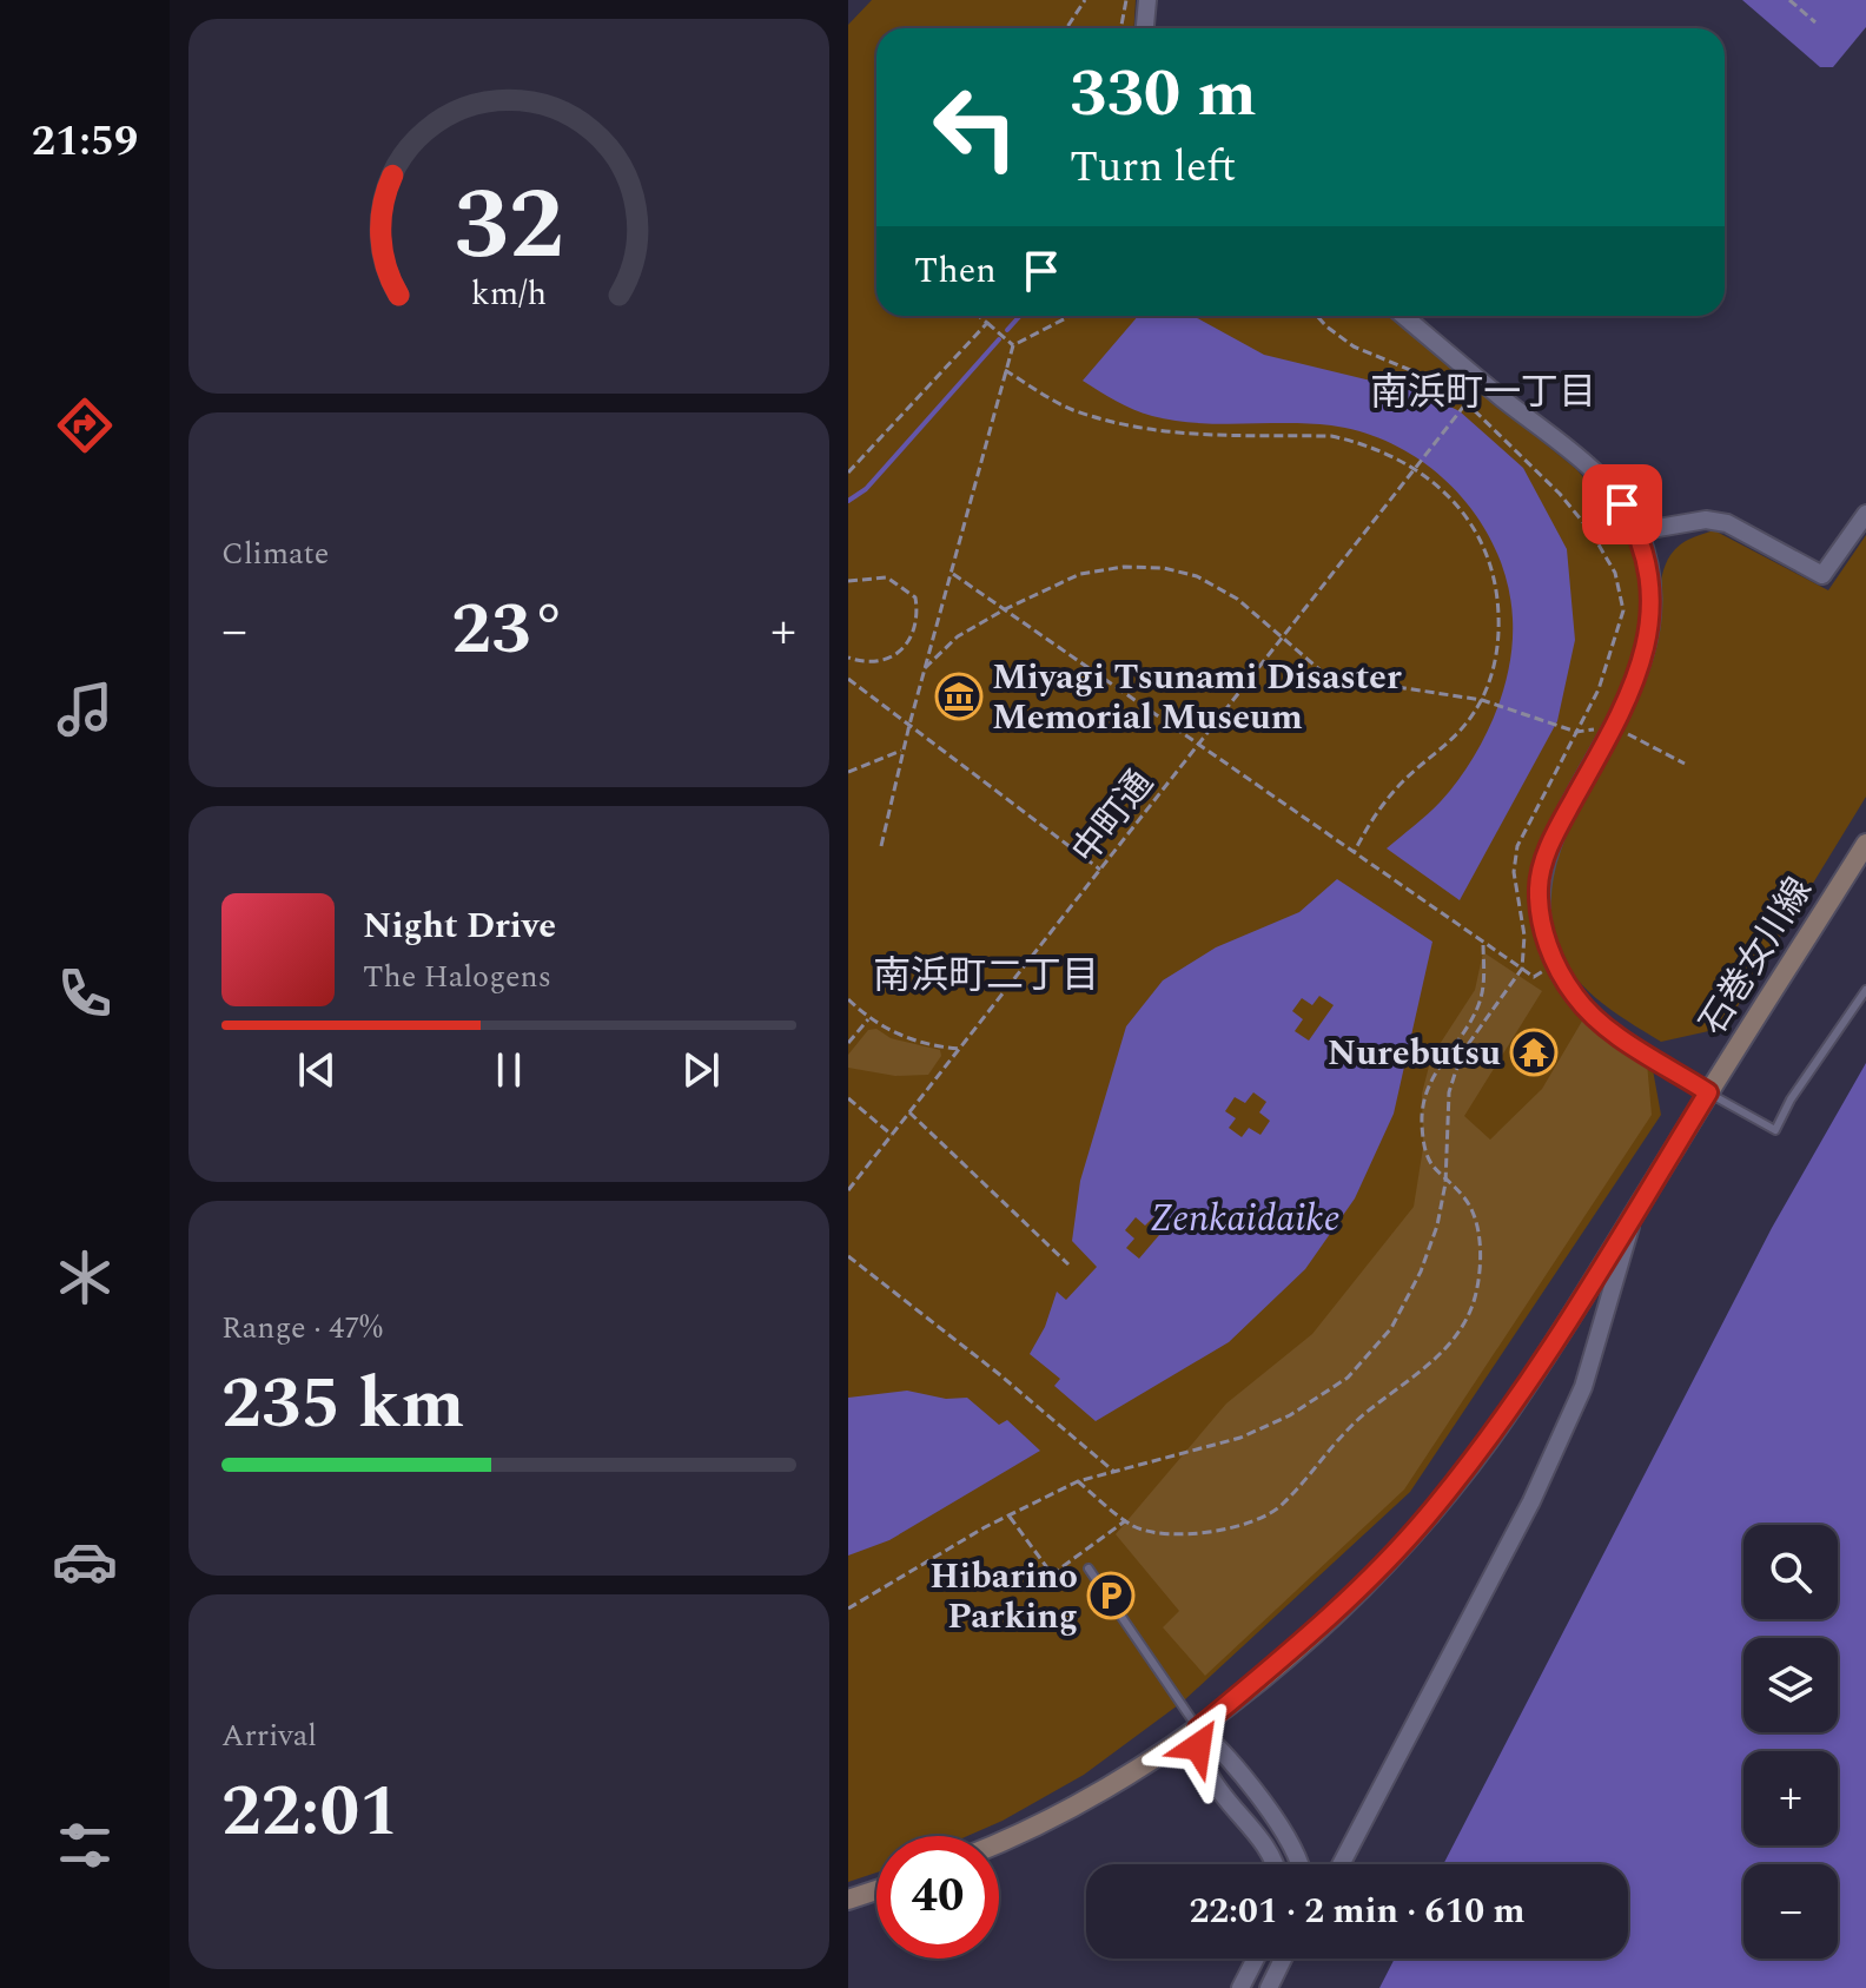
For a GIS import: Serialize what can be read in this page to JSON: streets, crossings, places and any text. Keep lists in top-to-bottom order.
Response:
{
  "streets": {
    "main road": ["石巻女川線"],
    "path": ["中町通"]
  },
  "districts": ["南浜町一丁目", "南浜町二丁目"],
  "water": ["Zenkaidaike"],
  "places": {
    "museum": ["Miyagi Tsunami Disaster Memorial Museum"],
    "temple": ["Nurebutsu"],
    "parking": ["Hibarino Parking"]
  },
  "page": {
    "tabs": "21:59",
    "turn": ["330 m", "Turn left"],
    "then": "Then",
    "tile": [
      "Climate",
      ["Range · 47%", "235 km"],
      ["Arrival", "22:01"]
    ],
    "heat": ["−", "23°", "+"],
    "song": ["Night Drive", "The Halogens"],
    "map_buttons": ["+", "−"],
    "limit": "40",
    "trip": "22:01 · 2 min · 610 m",
    "gauge": ["32", "km/h"]
  }
}
